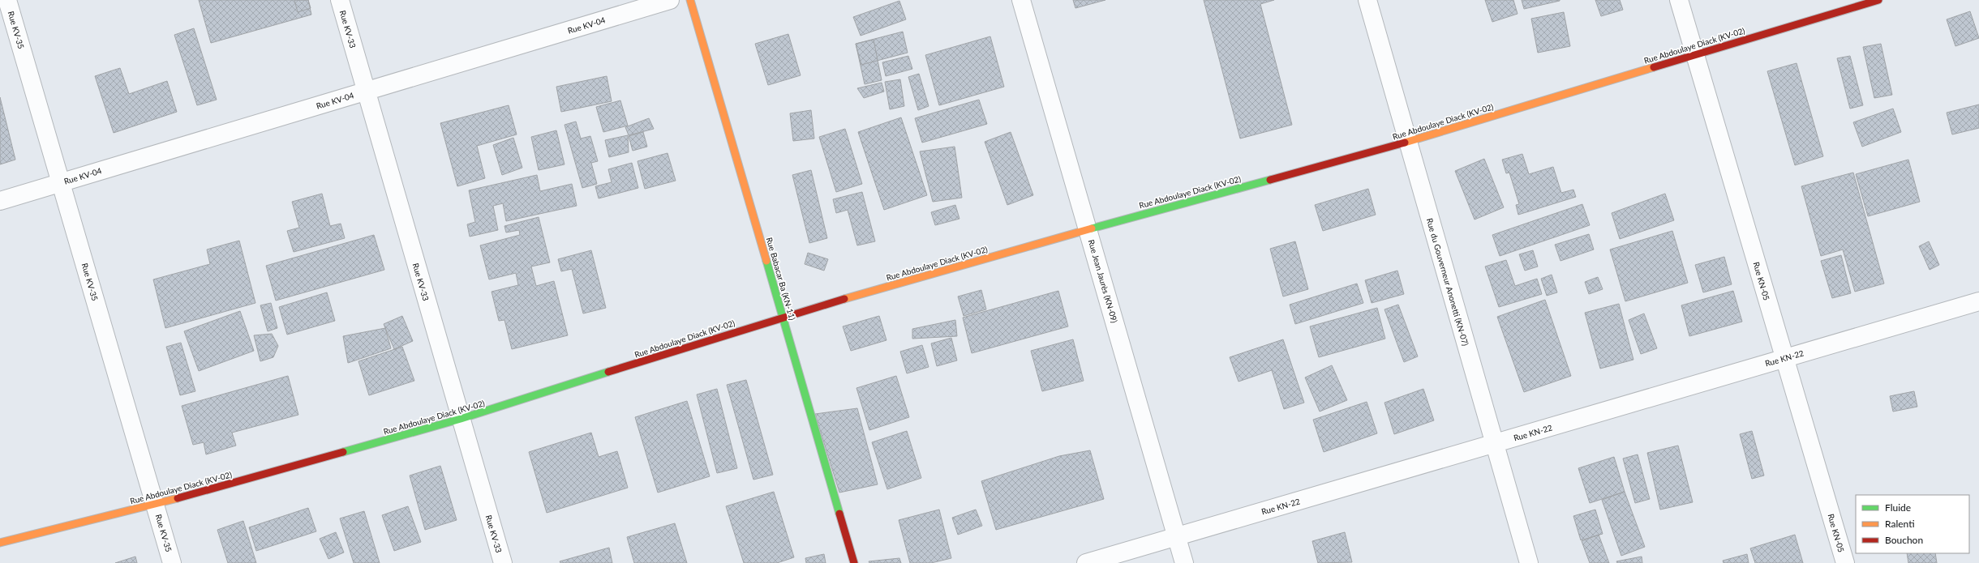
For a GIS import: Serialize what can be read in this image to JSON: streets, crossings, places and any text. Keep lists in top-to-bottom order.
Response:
{
  "streets": {
    "street": [
      "Rue KV-04",
      "Rue KV-33",
      "Rue KV-35",
      "Rue Abdoulaye Diack (KV-02)",
      "Rue Babacar Ba (KN-11)",
      "Rue Jean Jaurès (KN-09)",
      "Rue KN-05",
      "Rue du Gouverneur Anonetti (KN-07)",
      "Rue KN-22"
    ]
  },
  "crossings": [
    ["Rue KV-04", "Rue KV-33"],
    ["Rue KV-04", "Rue KV-35"],
    ["Rue KV-33", "Rue Abdoulaye Diack (KV-02)"],
    ["Rue KV-35", "Rue Abdoulaye Diack (KV-02)"],
    ["Rue Abdoulaye Diack (KV-02)", "Rue Babacar Ba (KN-11)"],
    ["Rue Abdoulaye Diack (KV-02)", "Rue Jean Jaurès (KN-09)"],
    ["Rue Abdoulaye Diack (KV-02)", "Rue KN-05"],
    ["Rue Abdoulaye Diack (KV-02)", "Rue du Gouverneur Anonetti (KN-07)"],
    ["Rue Jean Jaurès (KN-09)", "Rue KN-22"],
    ["Rue KN-05", "Rue KN-22"],
    ["Rue du Gouverneur Anonetti (KN-07)", "Rue KN-22"]
  ],
  "legend": ["Fluide", "Ralenti", "Bouchon"]
}
